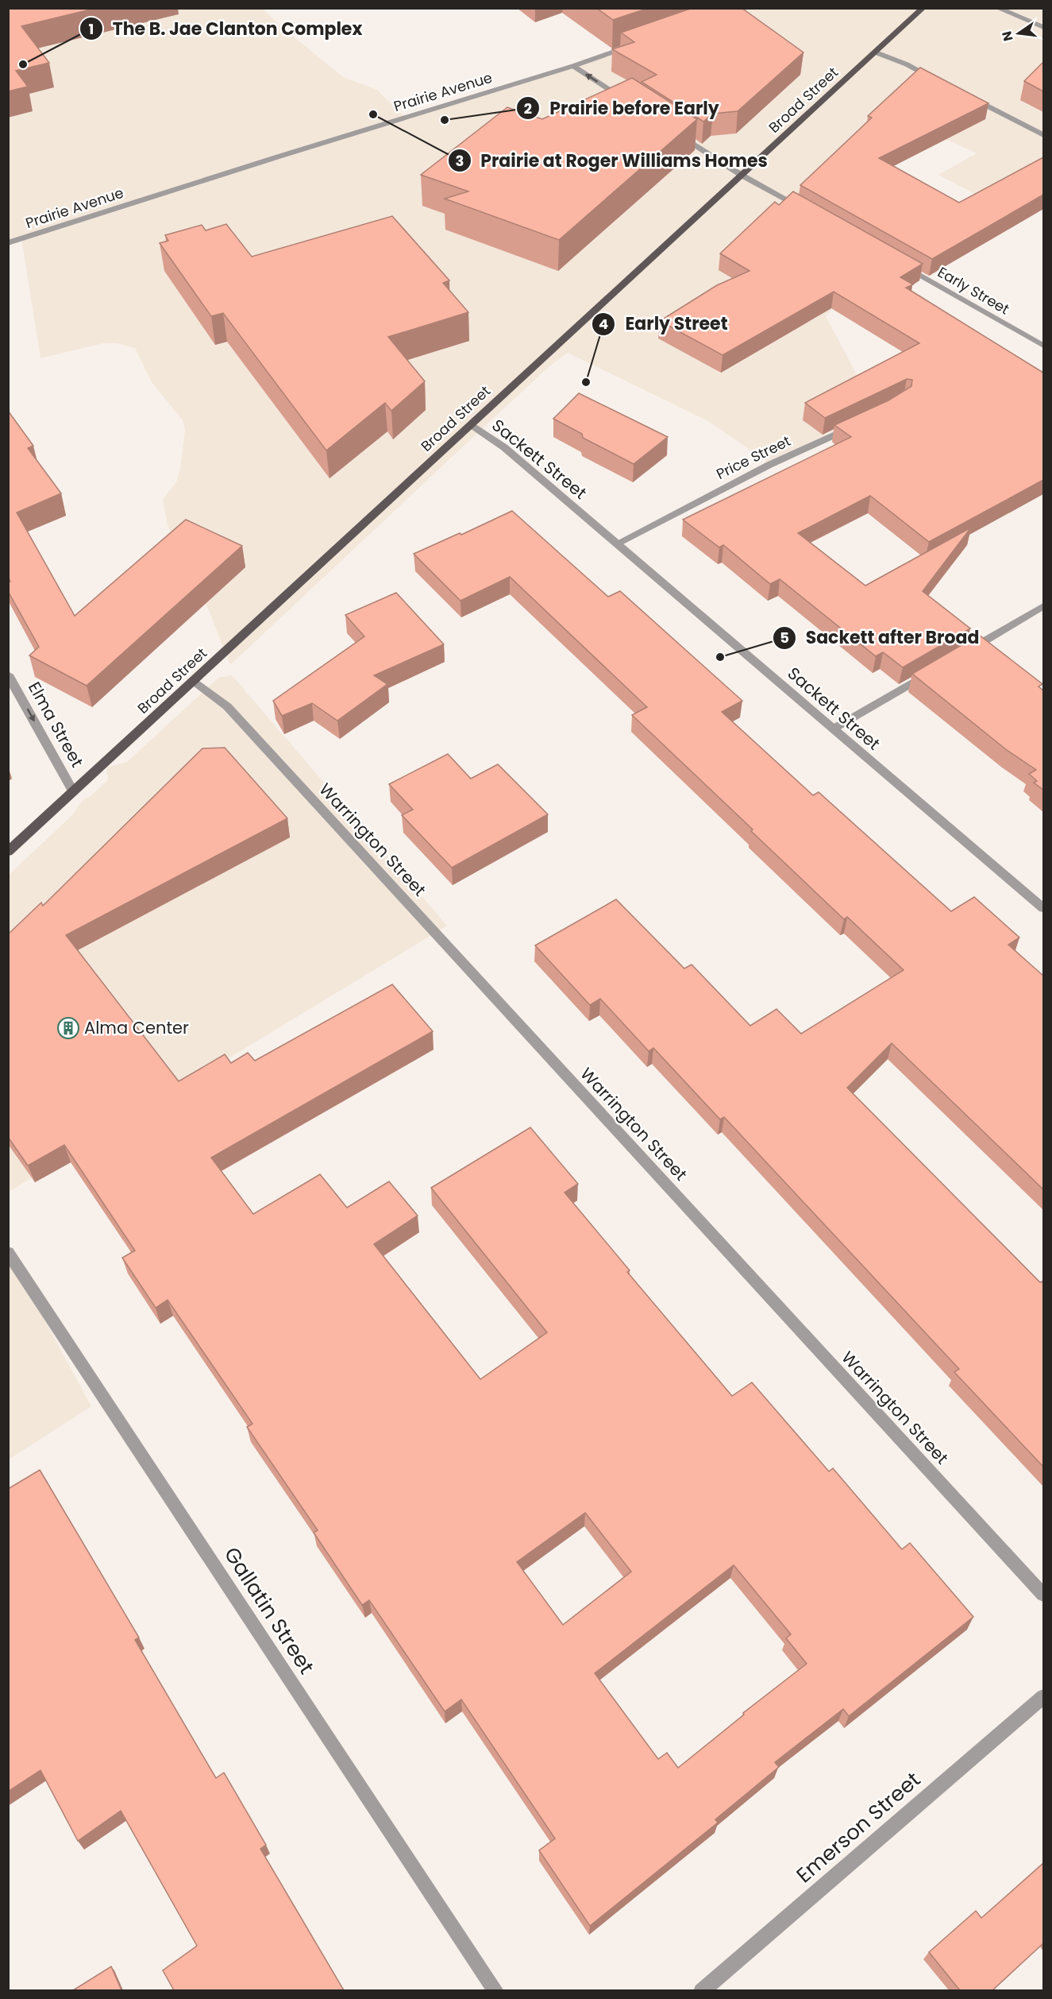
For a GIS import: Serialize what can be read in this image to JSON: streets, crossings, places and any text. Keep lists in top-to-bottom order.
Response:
{
  "streets": {
    "main road": ["Broad Street"],
    "street": [
      "Prairie Avenue",
      "Early Street",
      "Price Street",
      "Sackett Street",
      "Elma Street",
      "Warrington Street",
      "Gallatin Street",
      "Emerson Street"
    ]
  },
  "crossings": [
    ["Broad Street", "Sackett Street"],
    ["Broad Street", "Elma Street"],
    ["Broad Street", "Warrington Street"],
    ["Price Street", "Sackett Street"]
  ],
  "one_way": ["Elma Street"],
  "places": {
    "other": [
      "The B. Jae Clanton Complex",
      "Prairie at Roger Williams Homes",
      "Prairie before Early",
      "Early Street",
      "Sackett after Broad"
    ],
    "building": ["Alma Center"]
  },
  "north": "left"
}
